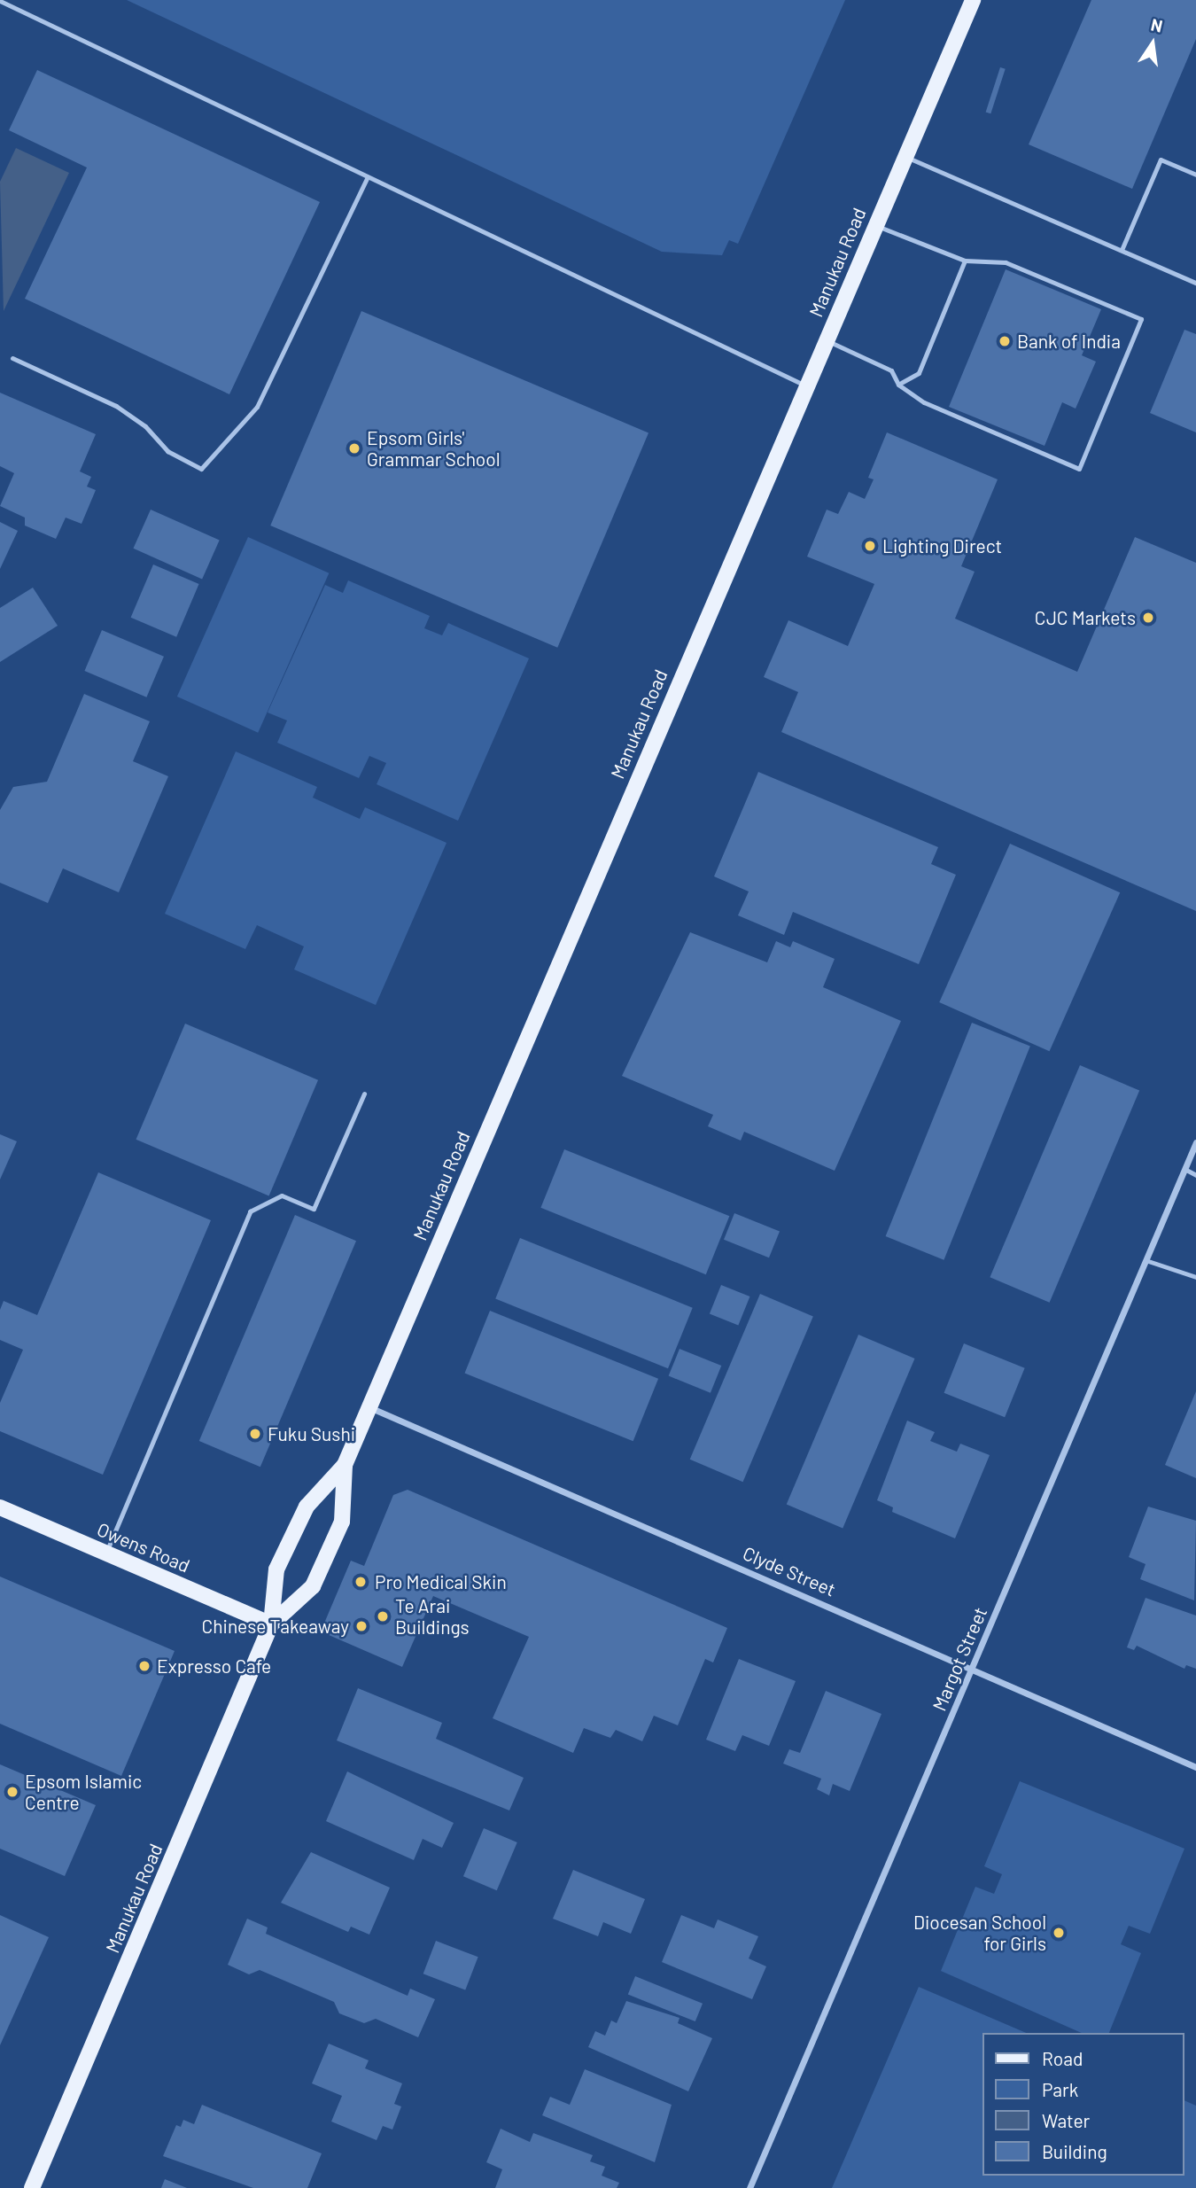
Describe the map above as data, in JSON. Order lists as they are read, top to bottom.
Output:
{
  "streets": {
    "main road": ["Manukau Road", "Owens Road"],
    "street": ["Clyde Street", "Margot Street"]
  },
  "crossings": [
    ["Manukau Road", "Owens Road"],
    ["Manukau Road", "Clyde Street"],
    ["Clyde Street", "Margot Street"]
  ],
  "places": [
    "Bank of India",
    "Epsom Girls' Grammar School",
    "Lighting Direct",
    "CJC Markets",
    "Fuku Sushi",
    "Pro Medical Skin",
    "Te Arai Buildings",
    "Chinese Takeaway",
    "Expresso Cafe",
    "Epsom Islamic Centre",
    "Diocesan School for Girls"
  ],
  "legend": [
    "Road",
    "Park",
    "Water",
    "Building"
  ],
  "north": "top"
}
